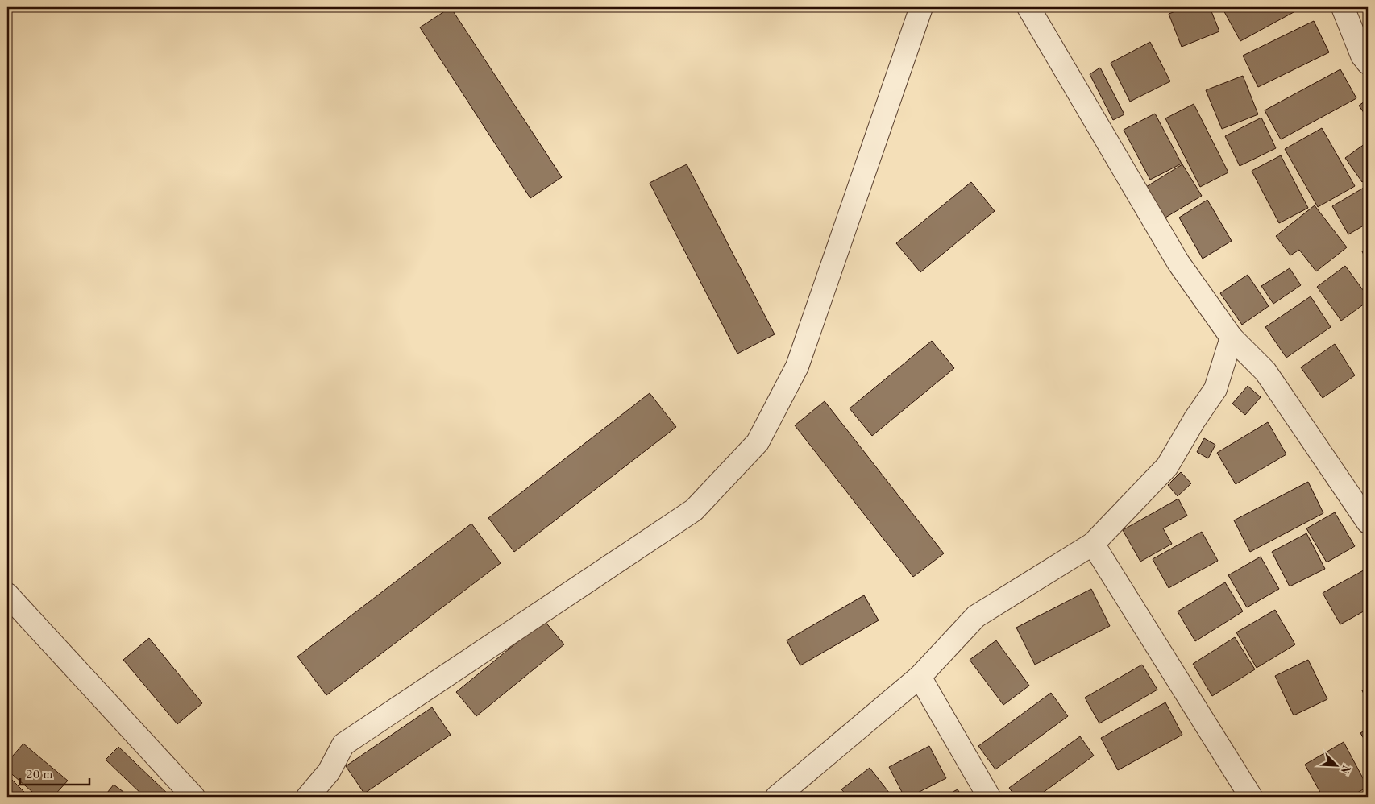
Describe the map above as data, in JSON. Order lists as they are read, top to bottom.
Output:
{
  "scale_bar": "20 m",
  "north": "bottom right"
}
